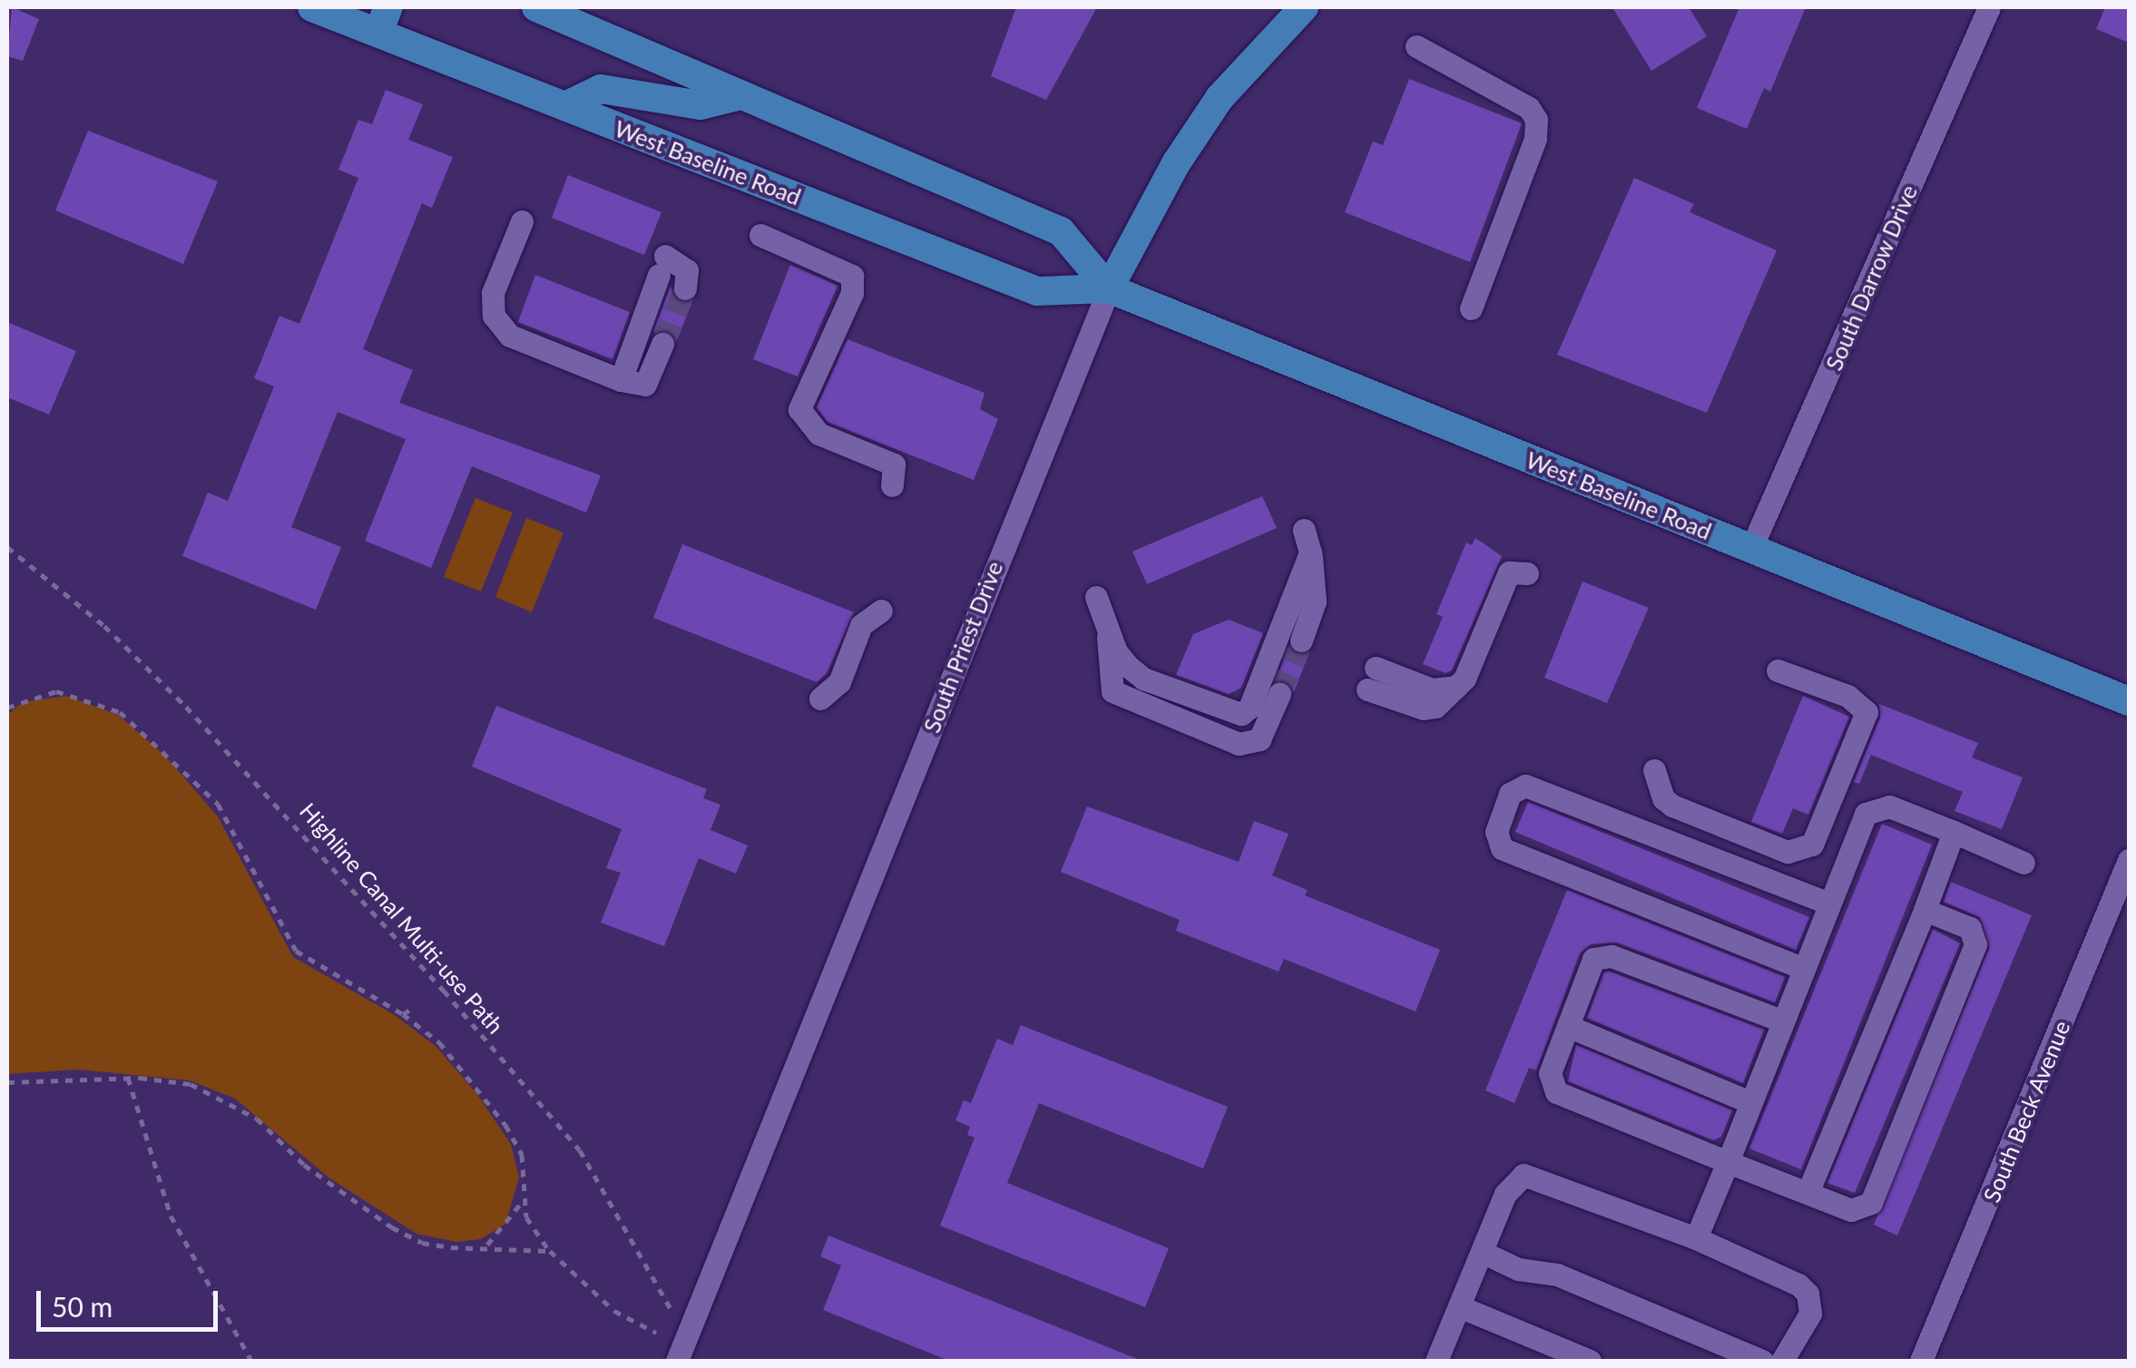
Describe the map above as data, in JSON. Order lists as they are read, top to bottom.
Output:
{
  "streets": {
    "main road": ["West Baseline Road", "South Priest Drive"],
    "street": ["South Darrow Drive", "South Beck Avenue"],
    "path": ["Highline Canal Multi-use Path"]
  },
  "crossings": [
    ["West Baseline Road", "South Darrow Drive"],
    ["West Baseline Road", "South Priest Drive"],
    ["South Priest Drive", "Highline Canal Multi-use Path"]
  ],
  "scale_bar": "50 m"
}
